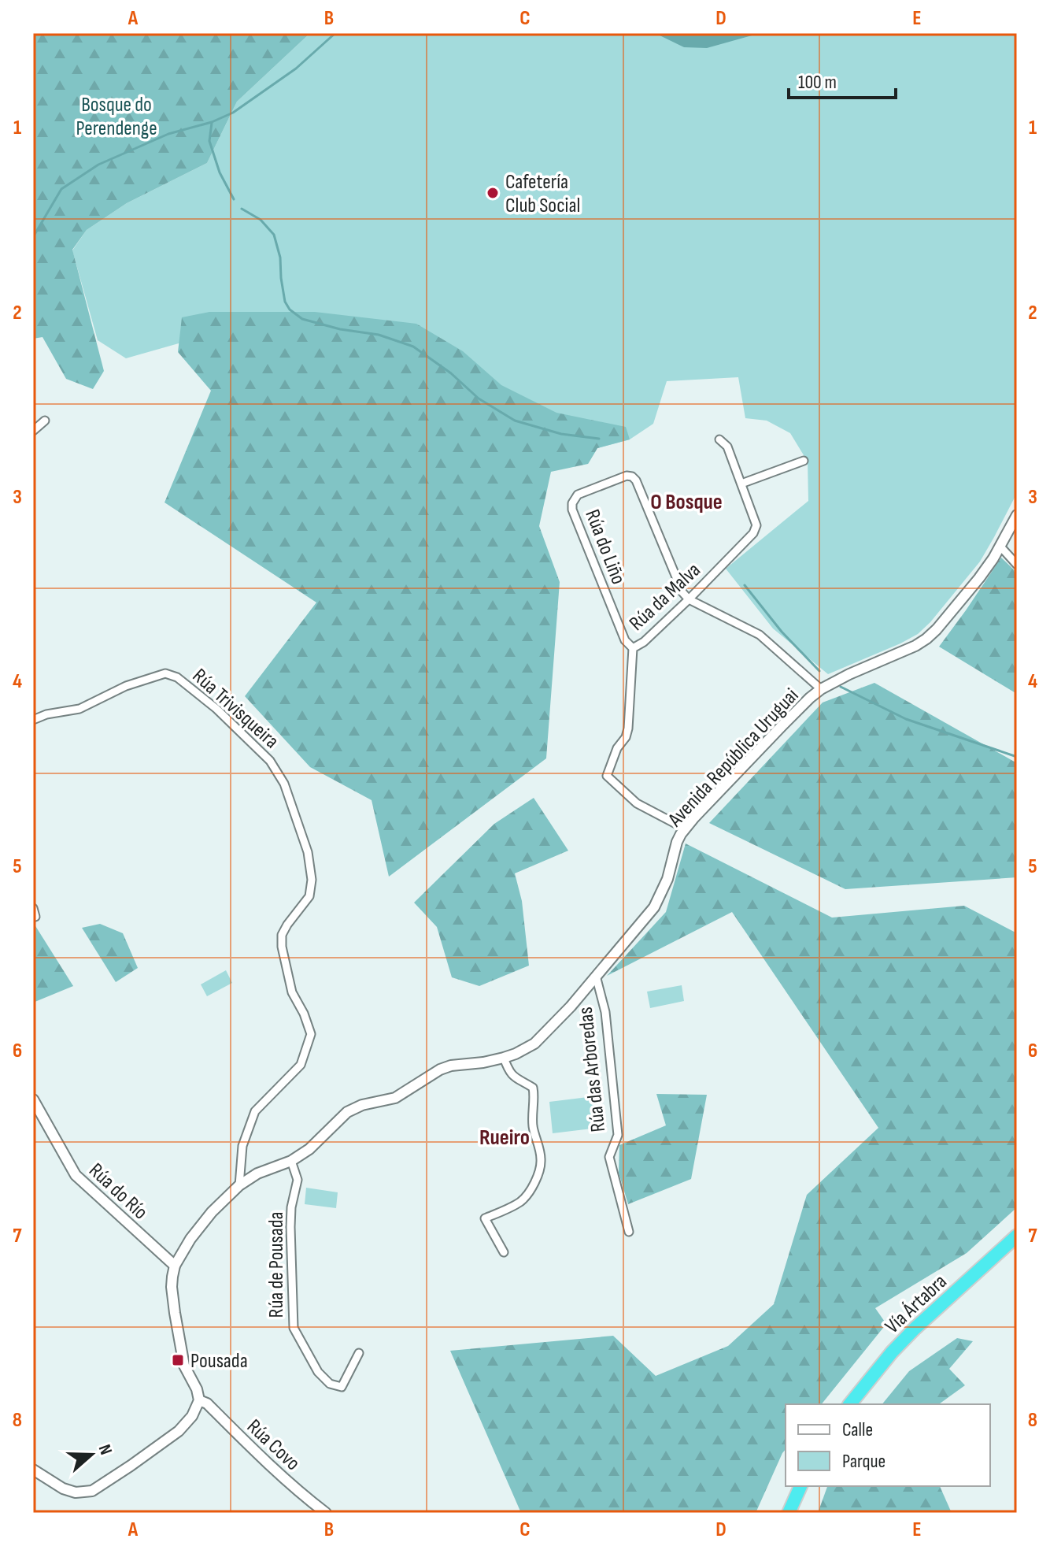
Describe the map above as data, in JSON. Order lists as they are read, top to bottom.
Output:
{
  "streets": {
    "highway": ["Vía Ártabra"],
    "street": [
      "Rúa do Liño",
      "Rúa da Malva",
      "Rúa Trivisqueira",
      "Avenida República Uruguai",
      "Rúa das Arboredas",
      "Rúa do Río",
      "Rúa de Pousada",
      "Rúa Covo"
    ]
  },
  "crossings": [
    ["Rúa do Liño", "Rúa da Malva"],
    ["Rúa da Malva", "Avenida República Uruguai"],
    ["Rúa Trivisqueira", "Avenida República Uruguai"],
    ["Avenida República Uruguai", "Rúa das Arboredas"],
    ["Avenida República Uruguai", "Rúa do Río"],
    ["Avenida República Uruguai", "Rúa de Pousada"],
    ["Avenida República Uruguai", "Rúa Covo"]
  ],
  "districts": ["O Bosque", "Rueiro"],
  "parks": ["Bosque do Perendenge"],
  "places": {
    "other": ["Cafetería Club Social"],
    "transit": ["Pousada"]
  },
  "legend": ["Calle", "Parque"],
  "scale_bar": "100 m",
  "north": "right",
  "grid": {
    "columns": [
      "A",
      "B",
      "C",
      "D",
      "E"
    ],
    "rows": [
      "1",
      "2",
      "3",
      "4",
      "5",
      "6",
      "7",
      "8"
    ]
  }
}
